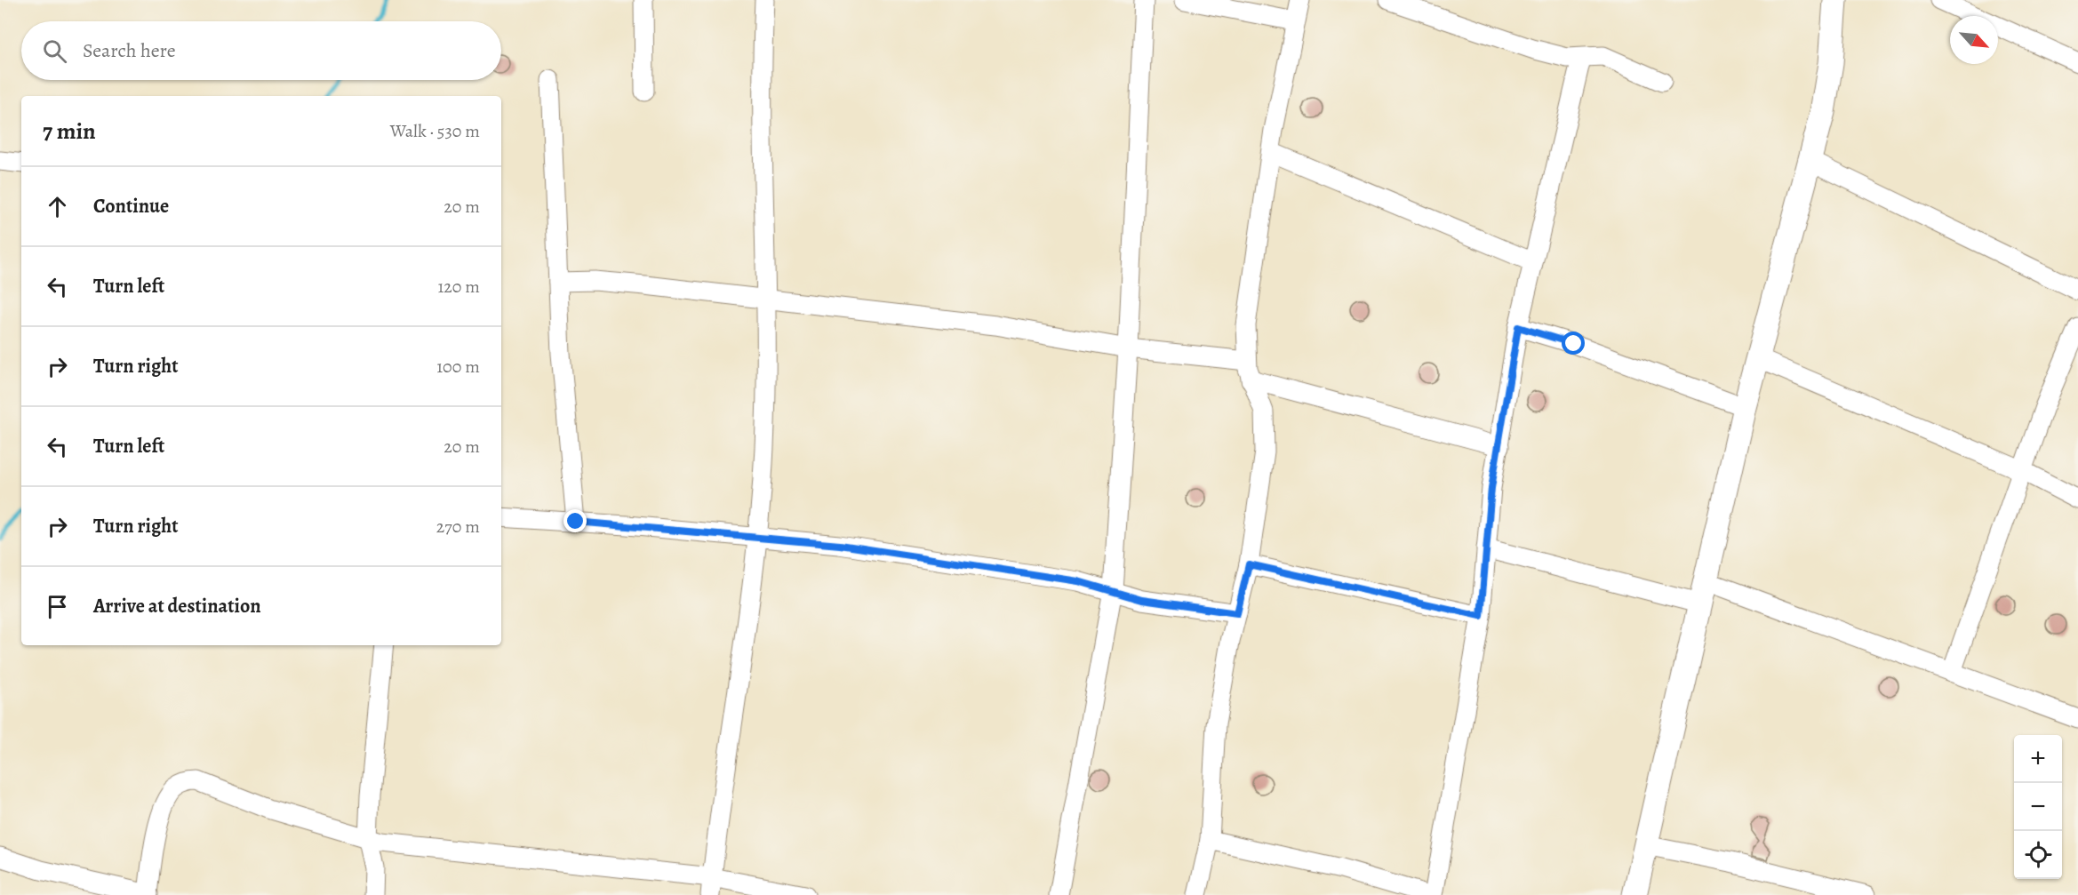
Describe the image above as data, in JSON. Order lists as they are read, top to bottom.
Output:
{
  "north": "bottom right",
  "page": {
    "search": "Search here",
    "heading": ["7 min", "Walk · 530 m"],
    "list": [
      ["Continue", "20 m"],
      ["Turn left", "120 m"],
      ["Turn right", "100 m"],
      ["Turn left", "20 m"],
      ["Turn right", "270 m"],
      "Arrive at destination"
    ],
    "map_buttons": ["+", "−"]
  }
}
